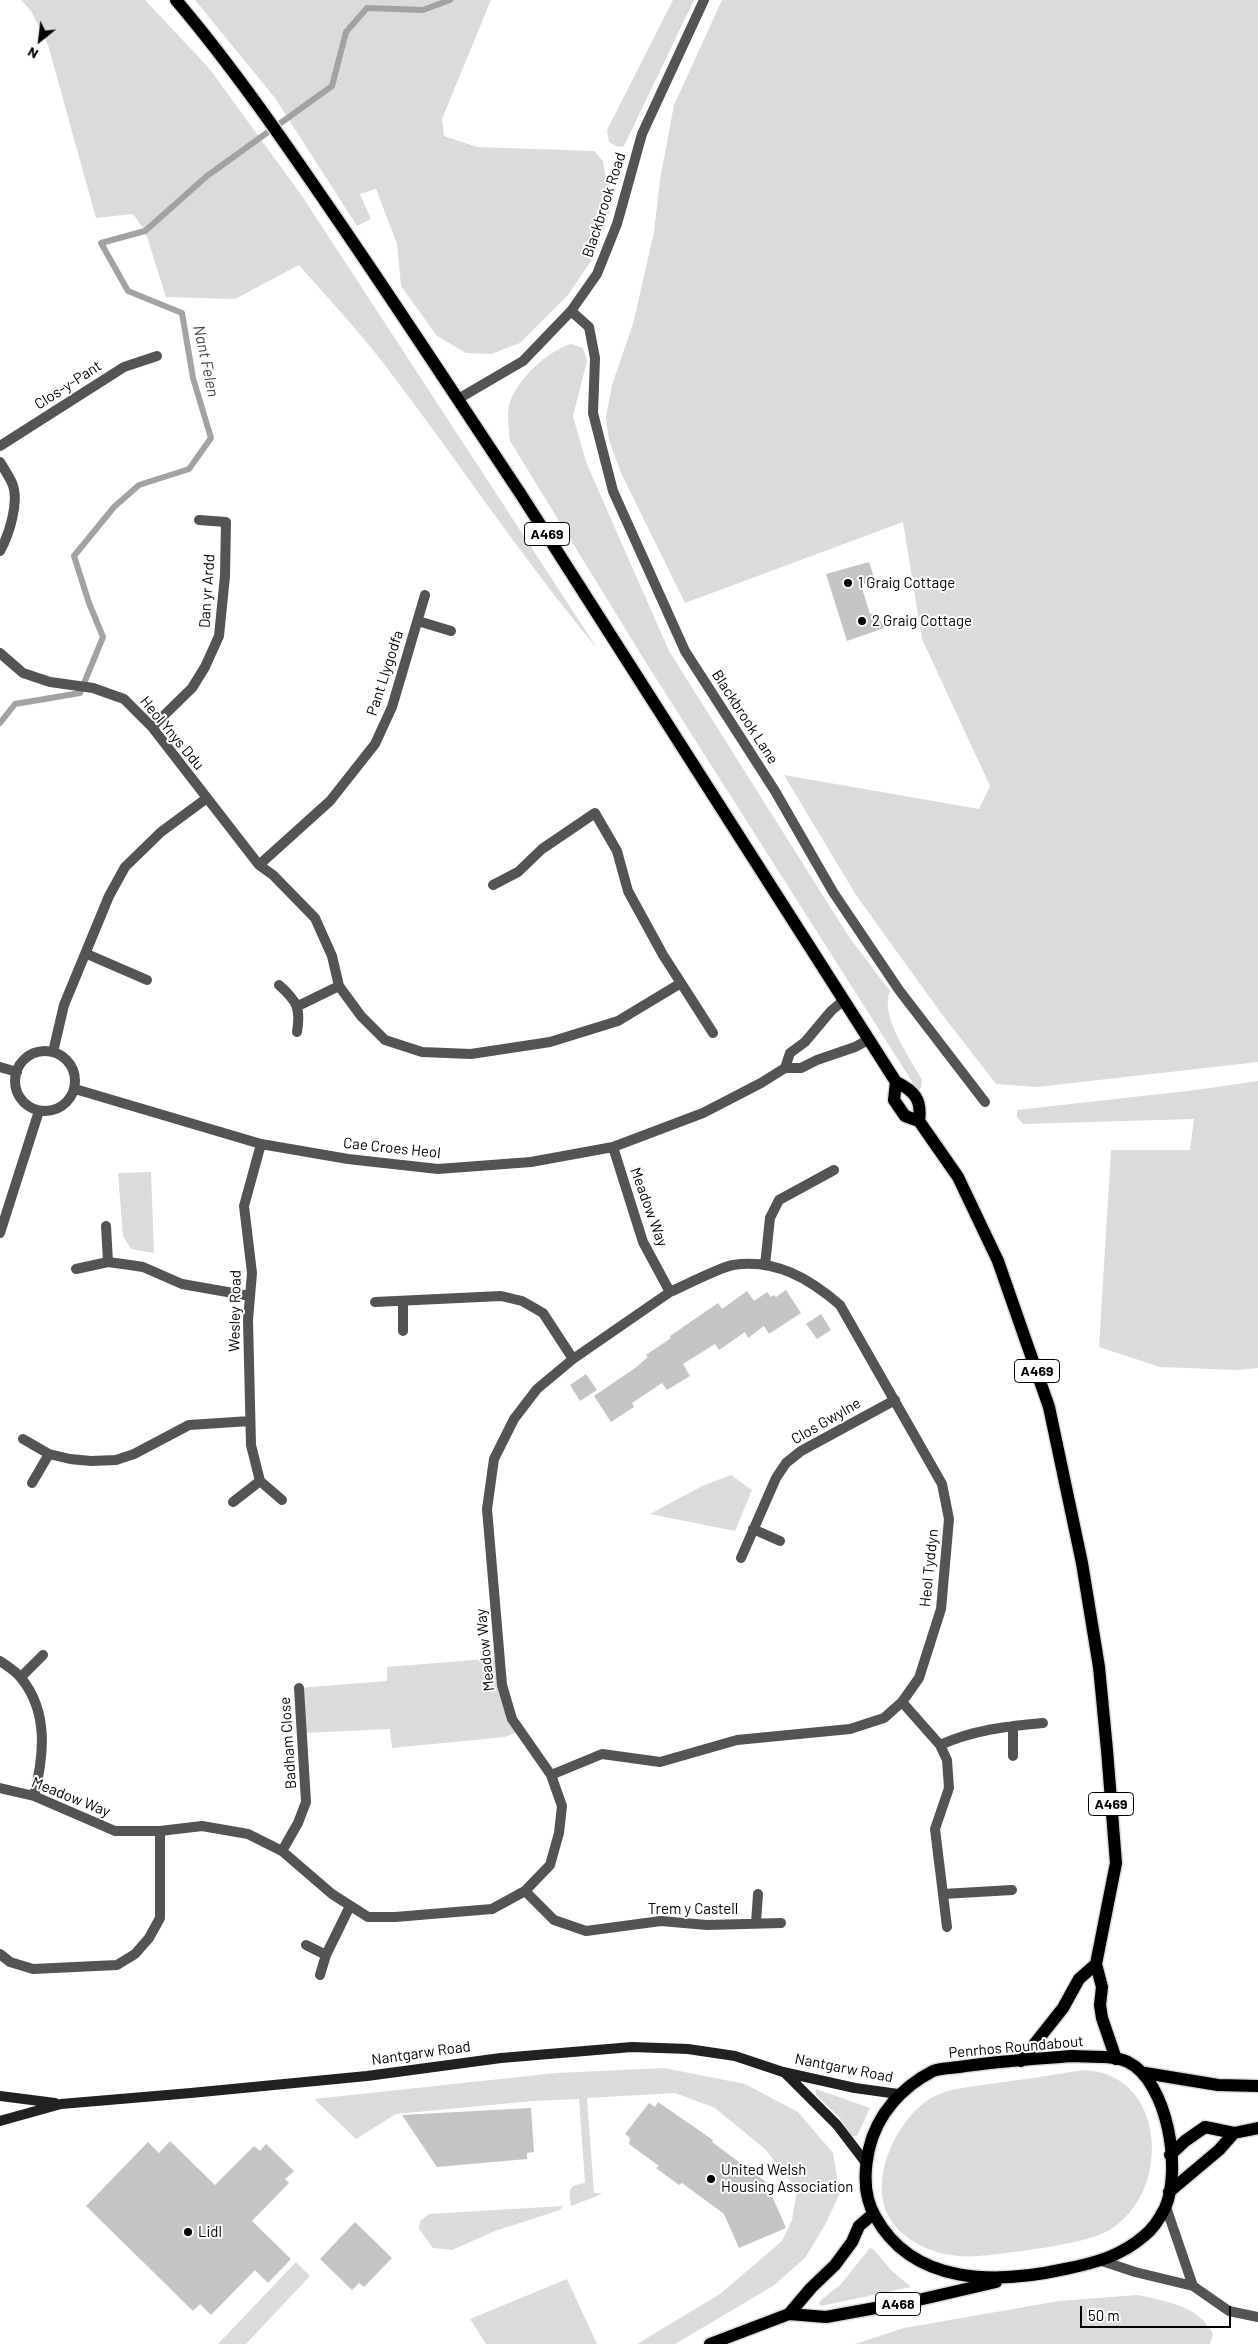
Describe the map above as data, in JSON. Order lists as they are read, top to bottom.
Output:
{
  "streets": {
    "main road": [
      "A469",
      "Penrhos Roundabout",
      "Nantgarw Road",
      "A468"
    ],
    "street": [
      "Blackbrook Road",
      "Clos-y-Pant",
      "Dan yr Ardd",
      "Pant Llygodfa",
      "Blackbrook Lane",
      "Heol Ynys Ddu",
      "Cae Croes Heol",
      "Meadow Way",
      "Wesley Road",
      "Clos Gwylne",
      "Heol Tyddyn",
      "Badham Close",
      "Trem y Castell"
    ]
  },
  "crossings": [
    ["Blackbrook Road", "A469"],
    ["Blackbrook Road", "Blackbrook Lane"],
    ["A469", "Cae Croes Heol"],
    ["A469", "Penrhos Roundabout"],
    ["Dan yr Ardd", "Heol Ynys Ddu"],
    ["Pant Llygodfa", "Heol Ynys Ddu"],
    ["Cae Croes Heol", "Meadow Way"],
    ["Cae Croes Heol", "Wesley Road"],
    ["Meadow Way", "Heol Tyddyn"],
    ["Meadow Way", "Badham Close"],
    ["Meadow Way", "Trem y Castell"],
    ["Clos Gwylne", "Heol Tyddyn"],
    ["Penrhos Roundabout", "Nantgarw Road"],
    ["Penrhos Roundabout", "A468"]
  ],
  "water": ["Nant Felen"],
  "places": [
    "1 Graig Cottage",
    "2 Graig Cottage",
    "United Welsh Housing Association",
    "Lidl"
  ],
  "scale_bar": "50 m",
  "north": "bottom left"
}
